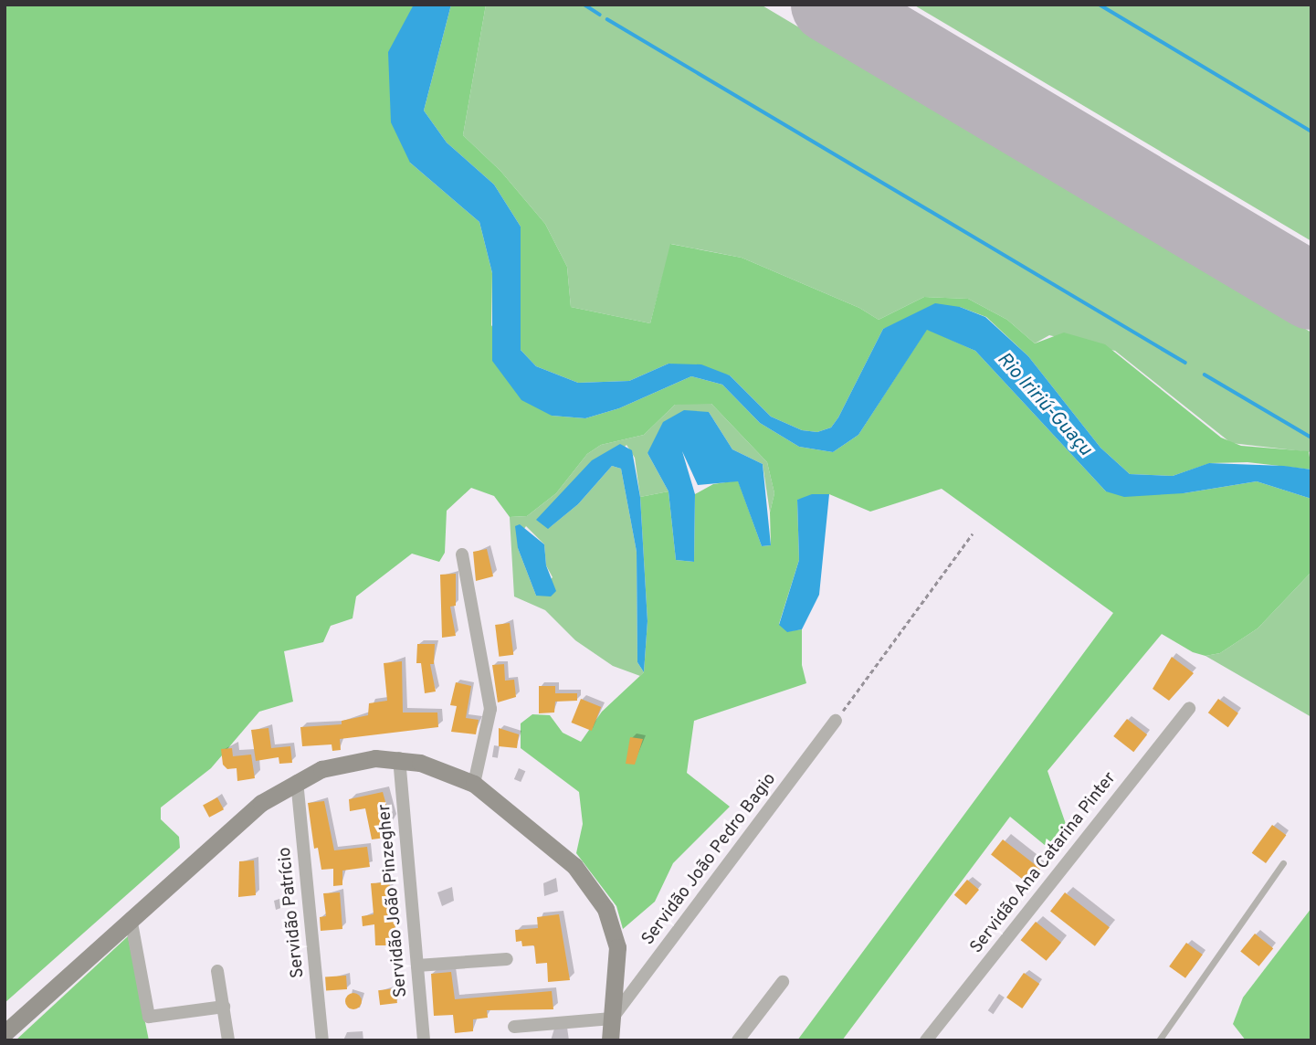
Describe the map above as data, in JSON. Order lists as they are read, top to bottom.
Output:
{
  "streets": {
    "street": [
      "Servidão João Pedro Bagio",
      "Servidão Ana Catarina Pinter",
      "Servidão João Pinzegher",
      "Servidão Patrício"
    ]
  },
  "water": ["Rio Iririú-Guaçu"]
}
